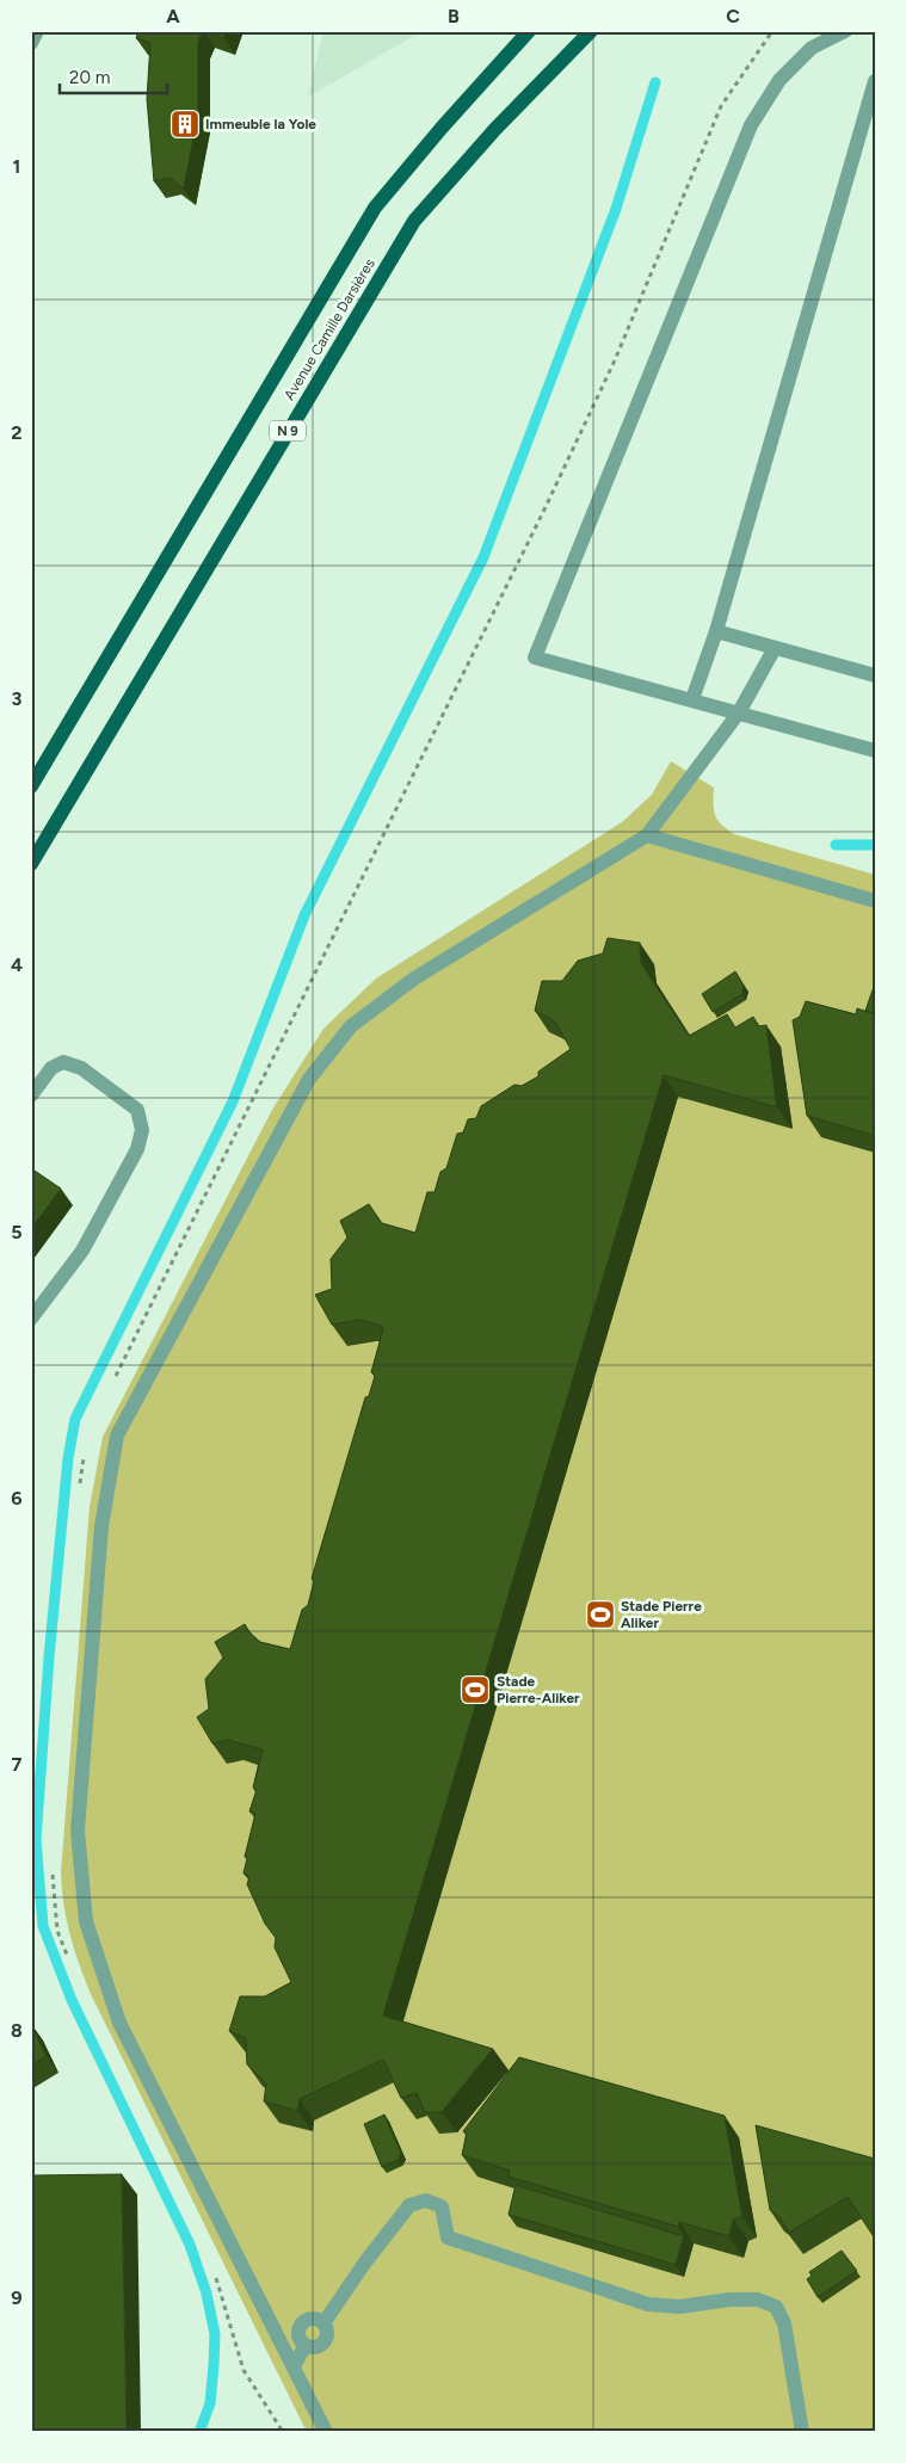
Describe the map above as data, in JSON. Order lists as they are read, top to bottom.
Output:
{
  "streets": {
    "main road": ["Avenue Camille Darsières", "N 9"]
  },
  "places": {
    "building": ["Immeuble la Yole"],
    "sports": ["Stade Pierre Aliker", "Stade Pierre-Aliker"]
  },
  "scale_bar": "20 m",
  "grid": {
    "columns": ["A", "B", "C"],
    "rows": [
      "1",
      "2",
      "3",
      "4",
      "5",
      "6",
      "7",
      "8",
      "9"
    ]
  }
}
